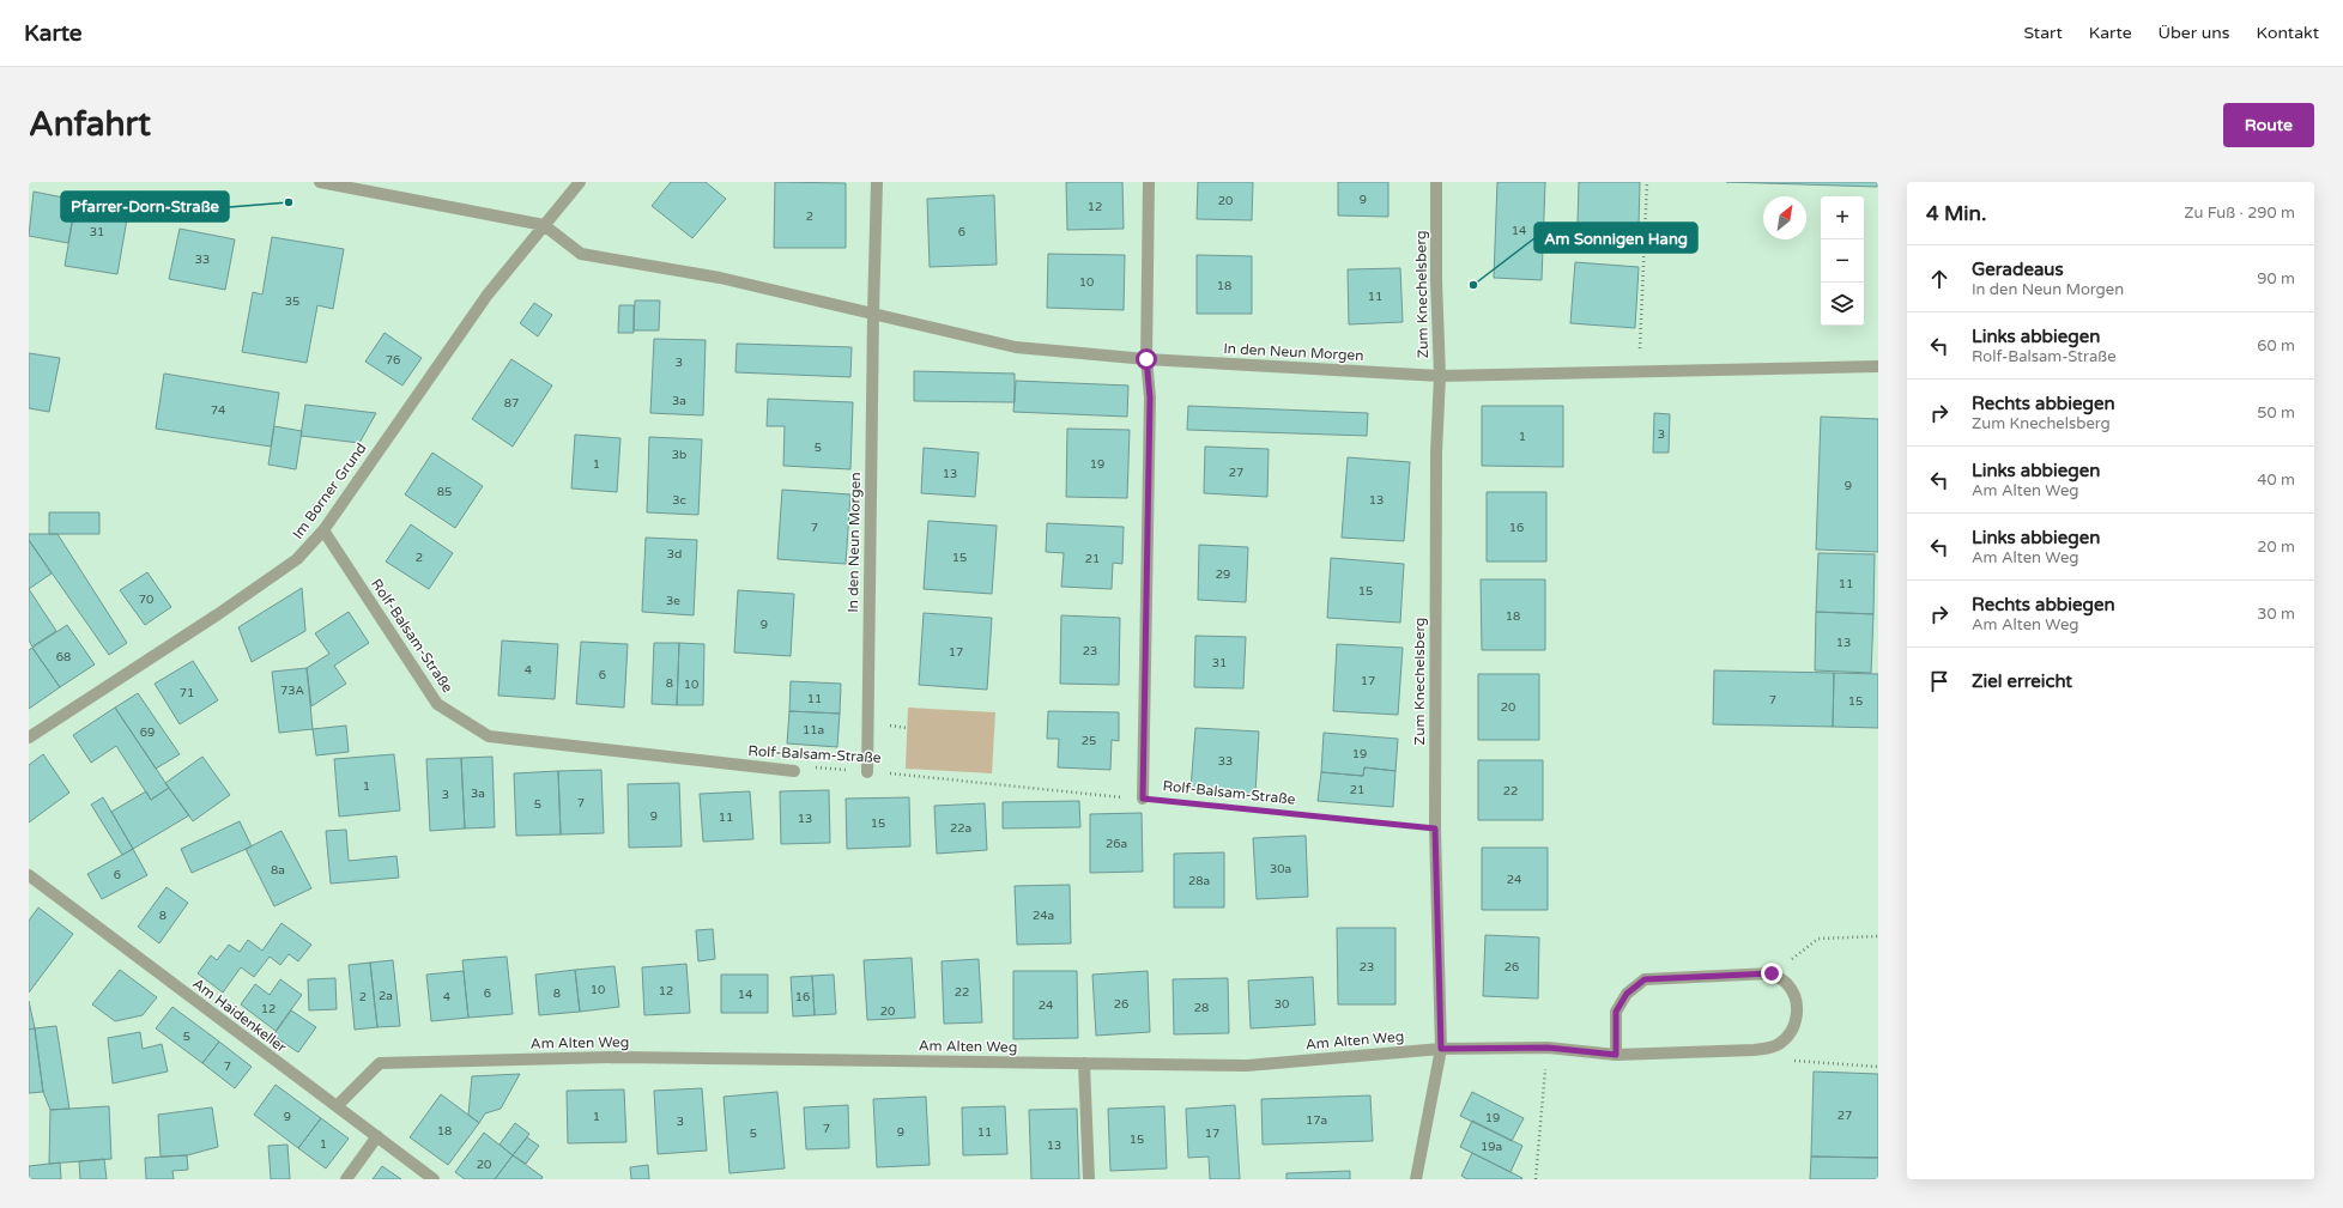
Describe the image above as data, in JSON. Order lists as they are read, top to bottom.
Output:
{
  "streets": {
    "street": [
      "Zum Knechelsberg",
      "In den Neun Morgen",
      "Im Borner Grund",
      "Rolf-Balsam-Straße",
      "Am Haidenkeller",
      "Am Alten Weg"
    ]
  },
  "crossings": [
    ["Zum Knechelsberg", "In den Neun Morgen"],
    ["Zum Knechelsberg", "Rolf-Balsam-Straße"],
    ["Zum Knechelsberg", "Am Alten Weg"],
    ["In den Neun Morgen", "Im Borner Grund"],
    ["In den Neun Morgen", "Rolf-Balsam-Straße"],
    ["Im Borner Grund", "Rolf-Balsam-Straße"],
    ["Am Haidenkeller", "Am Alten Weg"]
  ],
  "places": ["Pfarrer-Dorn-Straße", "Am Sonnigen Hang"],
  "house_numbers": [
    "9",
    "20",
    "12",
    "2",
    "14",
    "31",
    "6",
    "33",
    "10",
    "18",
    "11",
    "35",
    "76",
    "3",
    "3a",
    "87",
    "74",
    "3",
    "1",
    "5",
    "3b",
    "1",
    "19",
    "27",
    "13",
    "9",
    "85",
    "3c",
    "13",
    "7",
    "16",
    "3d",
    "2",
    "15",
    "21",
    "29",
    "11",
    "15",
    "70",
    "3e",
    "18",
    "9",
    "13",
    "23",
    "17",
    "68",
    "31",
    "4",
    "6",
    "17",
    "8",
    "10",
    "73A",
    "71",
    "11",
    "7",
    "15",
    "20",
    "11a",
    "69",
    "25",
    "19",
    "33",
    "1",
    "21",
    "22",
    "3a",
    "3",
    "7",
    "5",
    "9",
    "11",
    "13",
    "15",
    "22a",
    "26a",
    "30a",
    "8a",
    "6",
    "24",
    "28a",
    "8",
    "24a",
    "23",
    "26",
    "10",
    "12",
    "22",
    "6",
    "8",
    "14",
    "2a",
    "2",
    "4",
    "16",
    "26",
    "30",
    "24",
    "28",
    "12",
    "20",
    "5",
    "7",
    "27",
    "9",
    "1",
    "19",
    "17a",
    "3",
    "7",
    "18",
    "9",
    "11",
    "5",
    "17",
    "15",
    "1",
    "13",
    "19a",
    "20"
  ],
  "north": "top right",
  "page": {
    "header": "Karte",
    "nav": [
      "Start",
      "Karte",
      "Über uns",
      "Kontakt"
    ],
    "buttons": "Route",
    "title": "Anfahrt",
    "heading": ["4 Min.", "Zu Fuß · 290 m"],
    "map_buttons": ["+", "−"],
    "list": [
      ["Geradeaus", "In den Neun Morgen", "90 m"],
      ["Links abbiegen", "Rolf-Balsam-Straße", "60 m"],
      ["Rechts abbiegen", "Zum Knechelsberg", "50 m"],
      ["Links abbiegen", "Am Alten Weg", "40 m"],
      ["Links abbiegen", "Am Alten Weg", "20 m"],
      ["Rechts abbiegen", "Am Alten Weg", "30 m"],
      "Ziel erreicht"
    ]
  }
}
